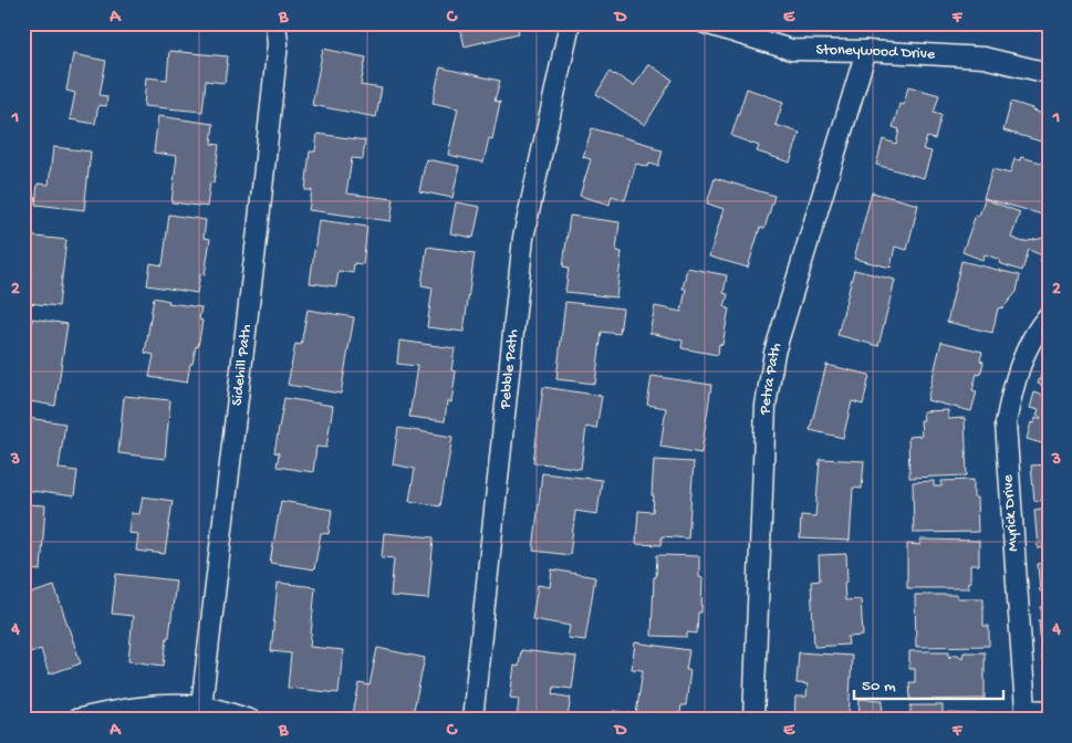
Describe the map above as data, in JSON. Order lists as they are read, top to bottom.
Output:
{
  "streets": {
    "street": [
      "Stoneywood Drive",
      "Sidehill Path",
      "Pebble Path",
      "Petra Path",
      "Myrick Drive"
    ]
  },
  "crossings": [
    ["Stoneywood Drive", "Petra Path"]
  ],
  "scale_bar": "50 m",
  "grid": {
    "columns": [
      "A",
      "B",
      "C",
      "D",
      "E",
      "F"
    ],
    "rows": [
      "1",
      "2",
      "3",
      "4"
    ]
  }
}
